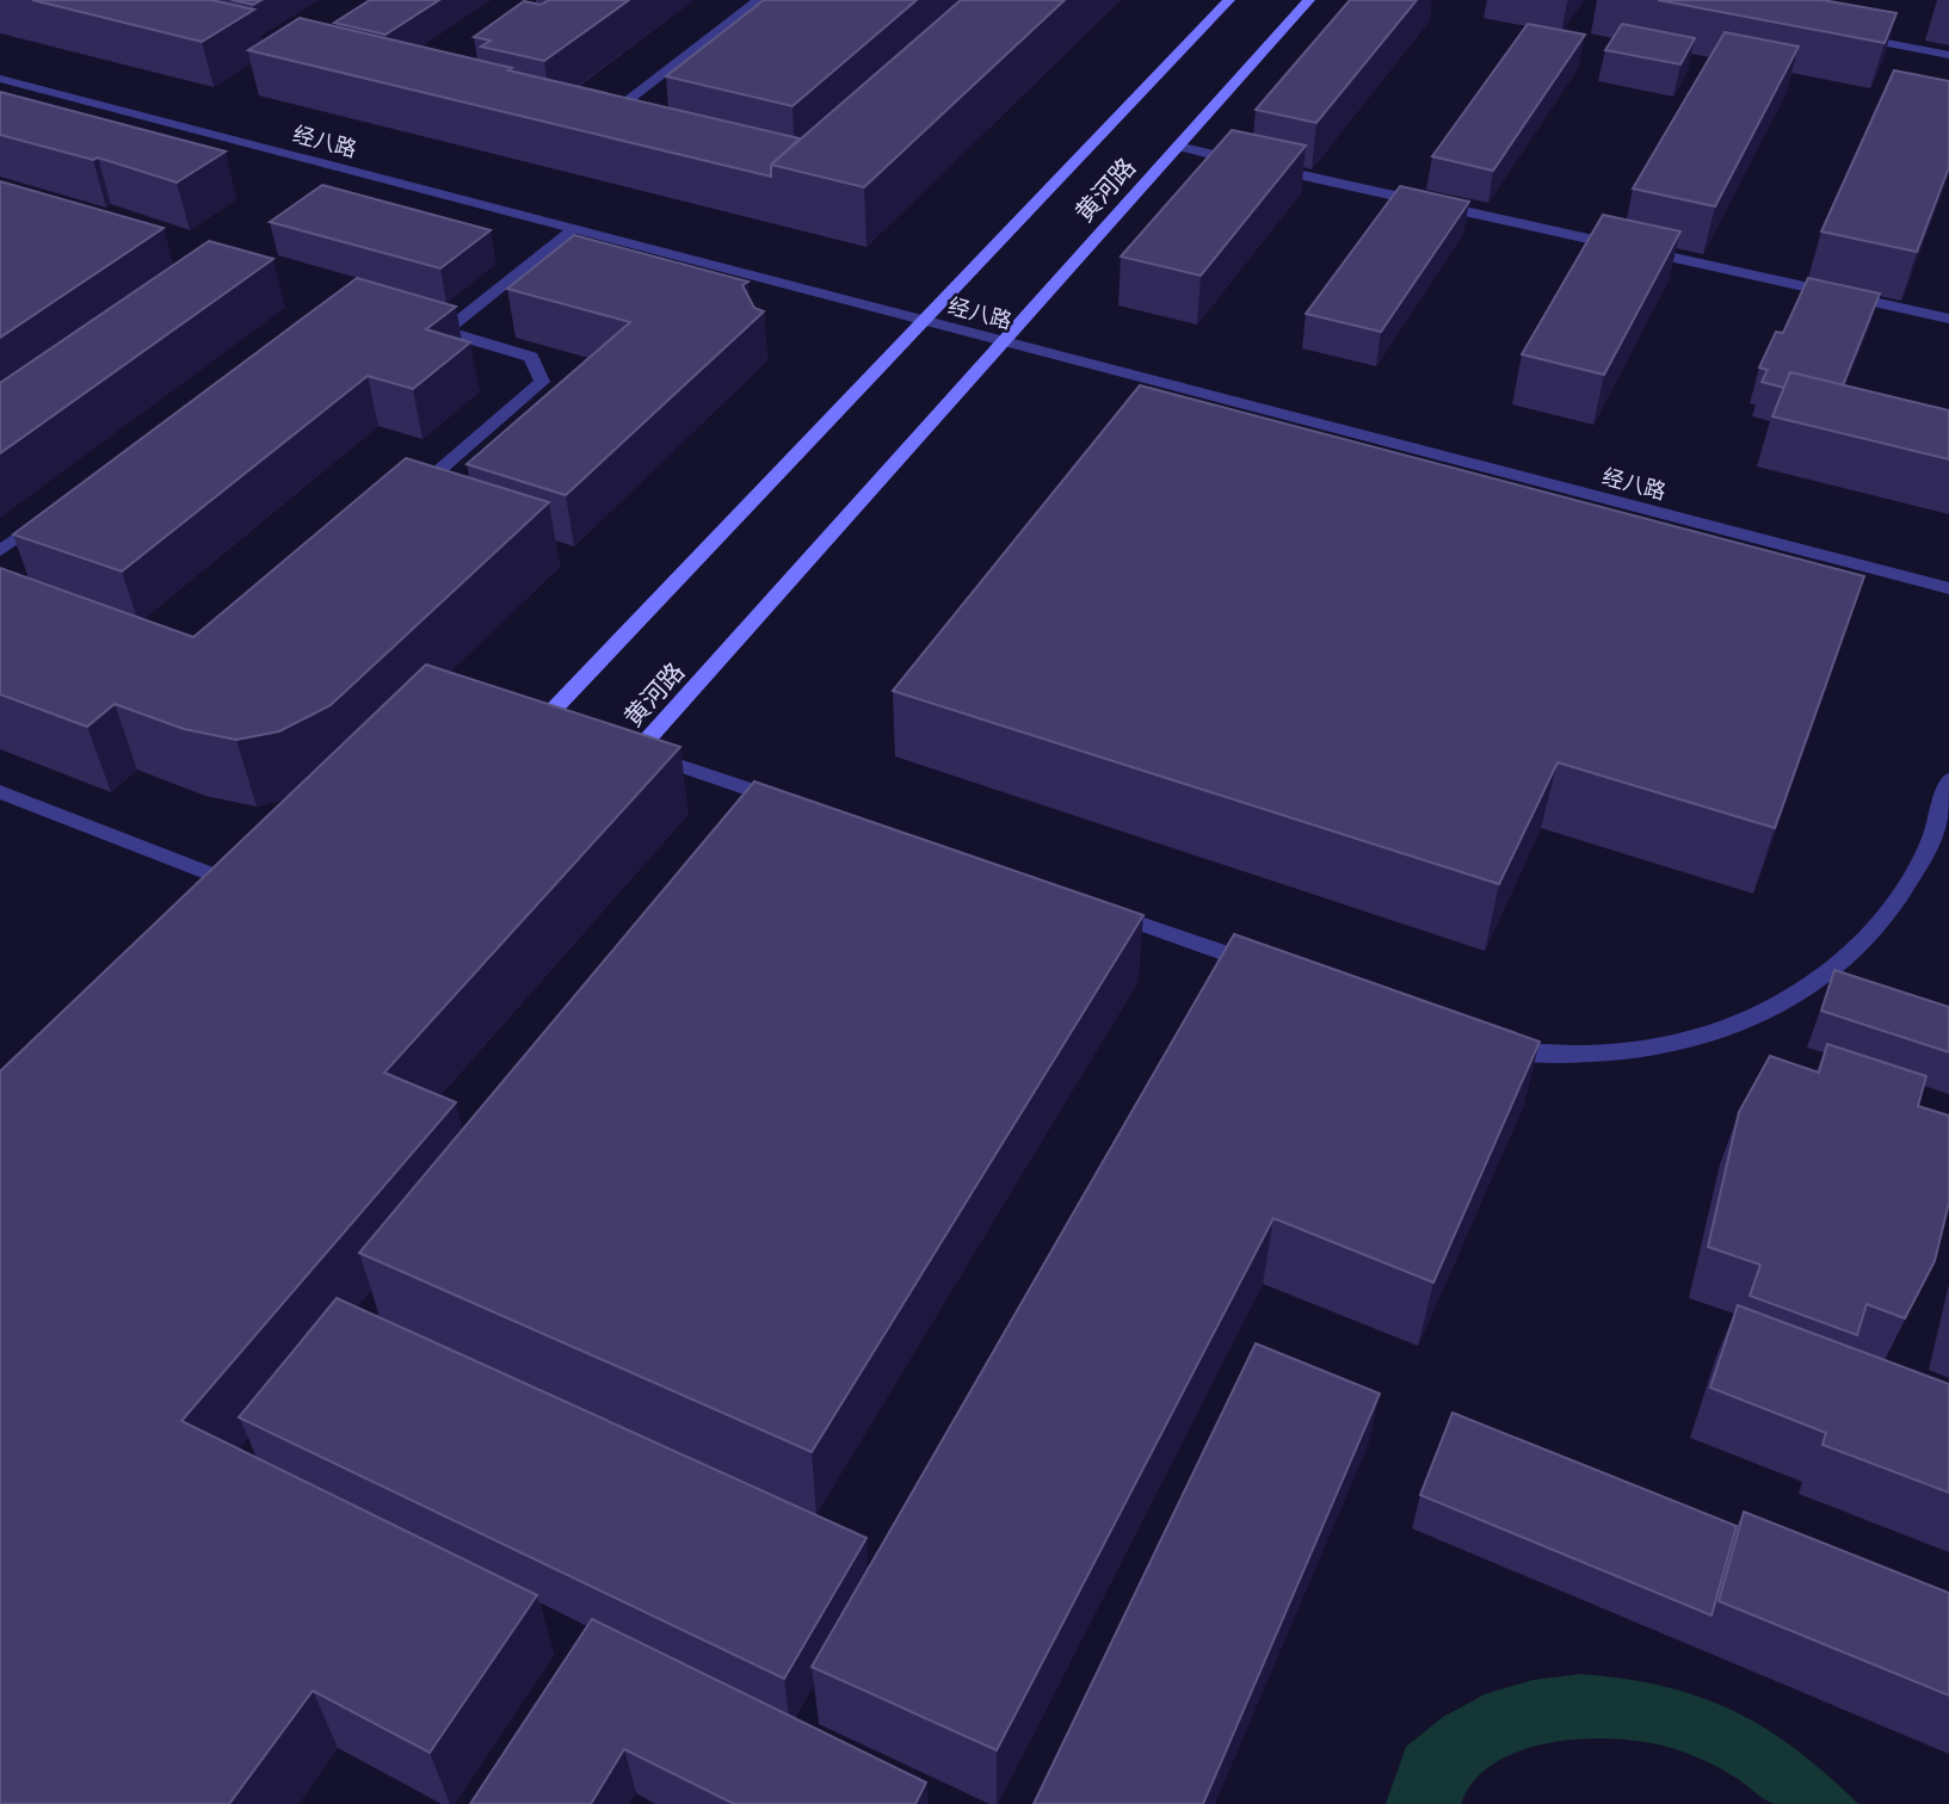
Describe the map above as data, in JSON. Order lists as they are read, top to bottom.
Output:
{
  "streets": {
    "main road": ["黄河路"],
    "street": ["经八路"]
  },
  "crossings": [
    ["经八路", "黄河路"]
  ]
}
